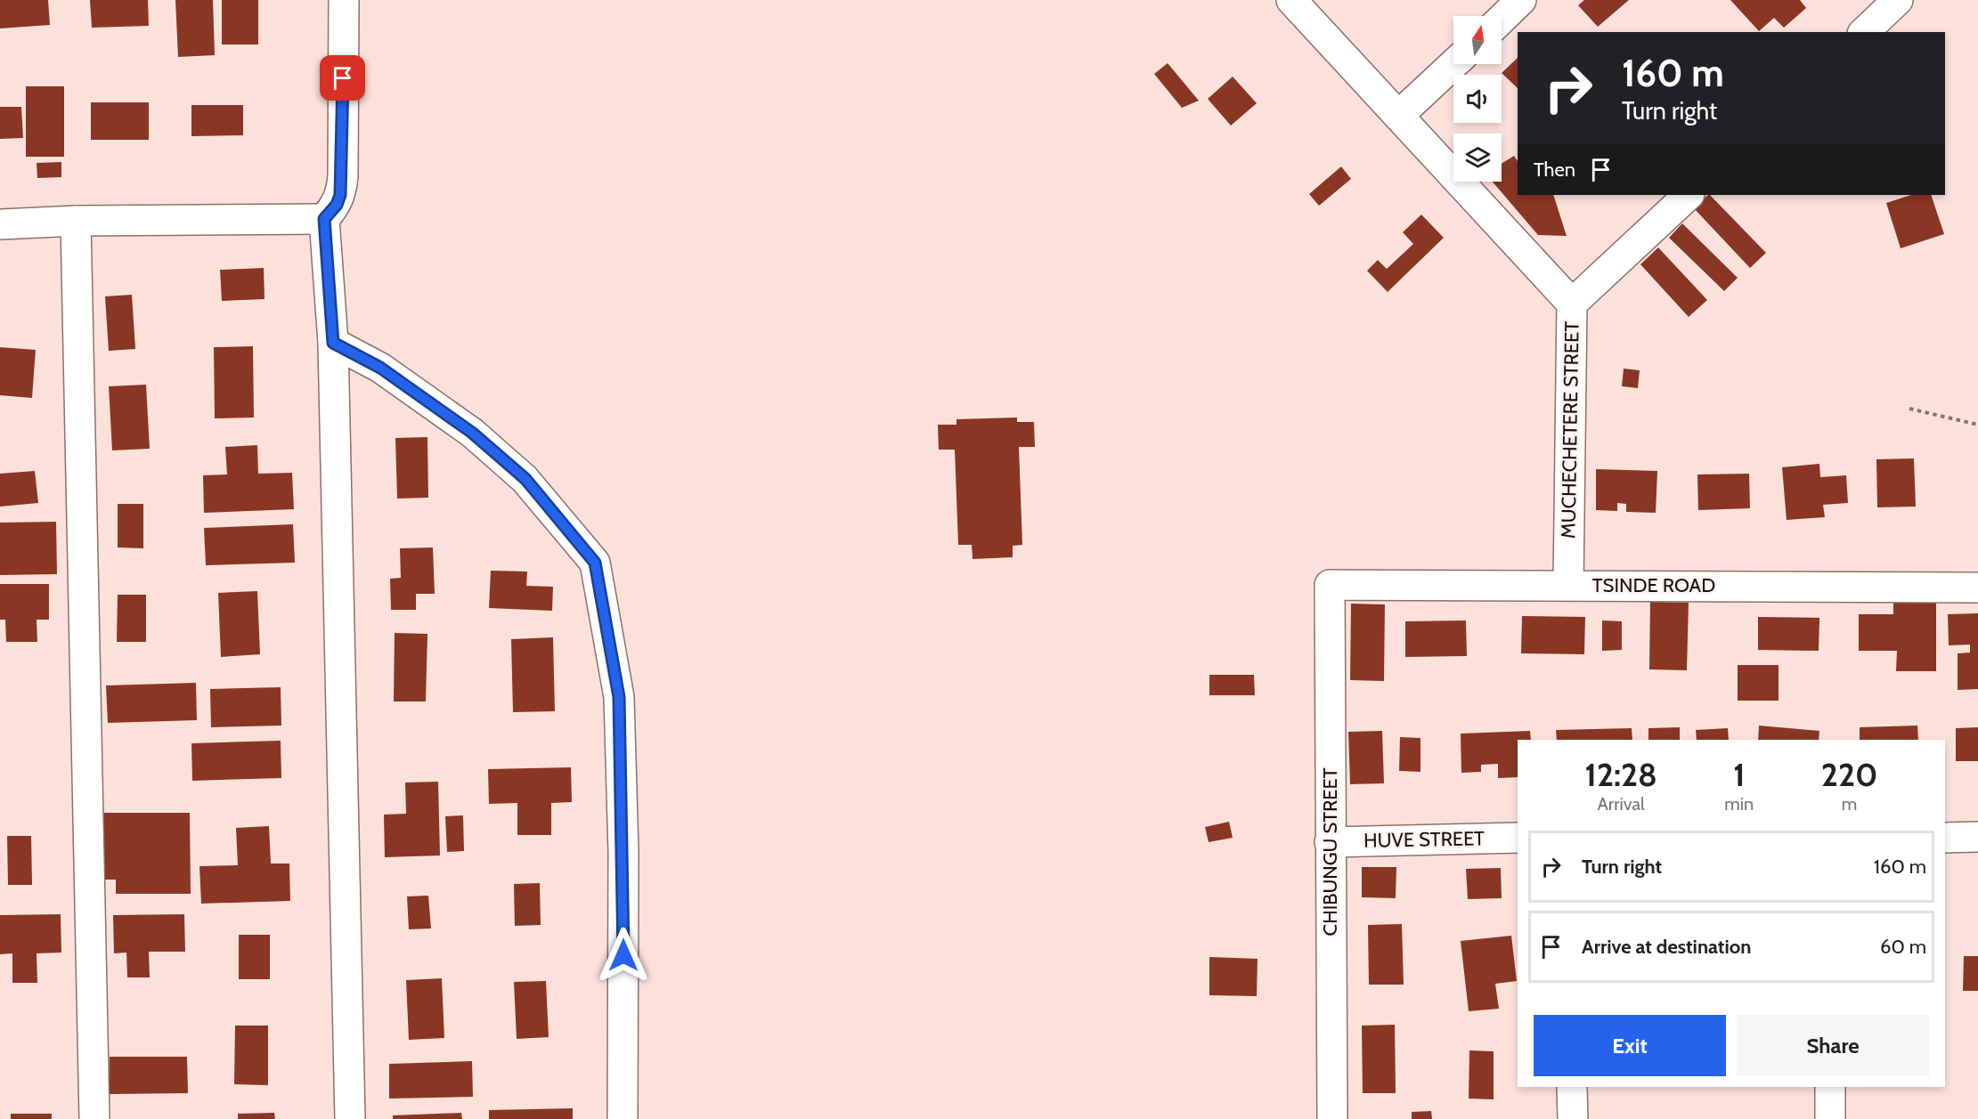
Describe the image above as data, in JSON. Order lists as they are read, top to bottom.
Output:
{
  "streets": {
    "street": [
      "MUCHECHETERE STREET",
      "TSINDE ROAD",
      "HUVE STREET",
      "CHIBUNGU STREET"
    ]
  },
  "crossings": [
    ["MUCHECHETERE STREET", "TSINDE ROAD"],
    ["TSINDE ROAD", "CHIBUNGU STREET"],
    ["HUVE STREET", "CHIBUNGU STREET"]
  ],
  "north": "top",
  "page": {
    "turn": ["160 m", "Turn right"],
    "then": "Then",
    "eta": [
      "12:28",
      "Arrival",
      "1",
      "min",
      "220",
      "m"
    ],
    "list": [
      {
        "name": "Turn right",
        "value": "160 m"
      },
      {
        "name": "Arrive at destination",
        "value": "60 m"
      }
    ],
    "buttons": ["Exit", "Share"]
  }
}
